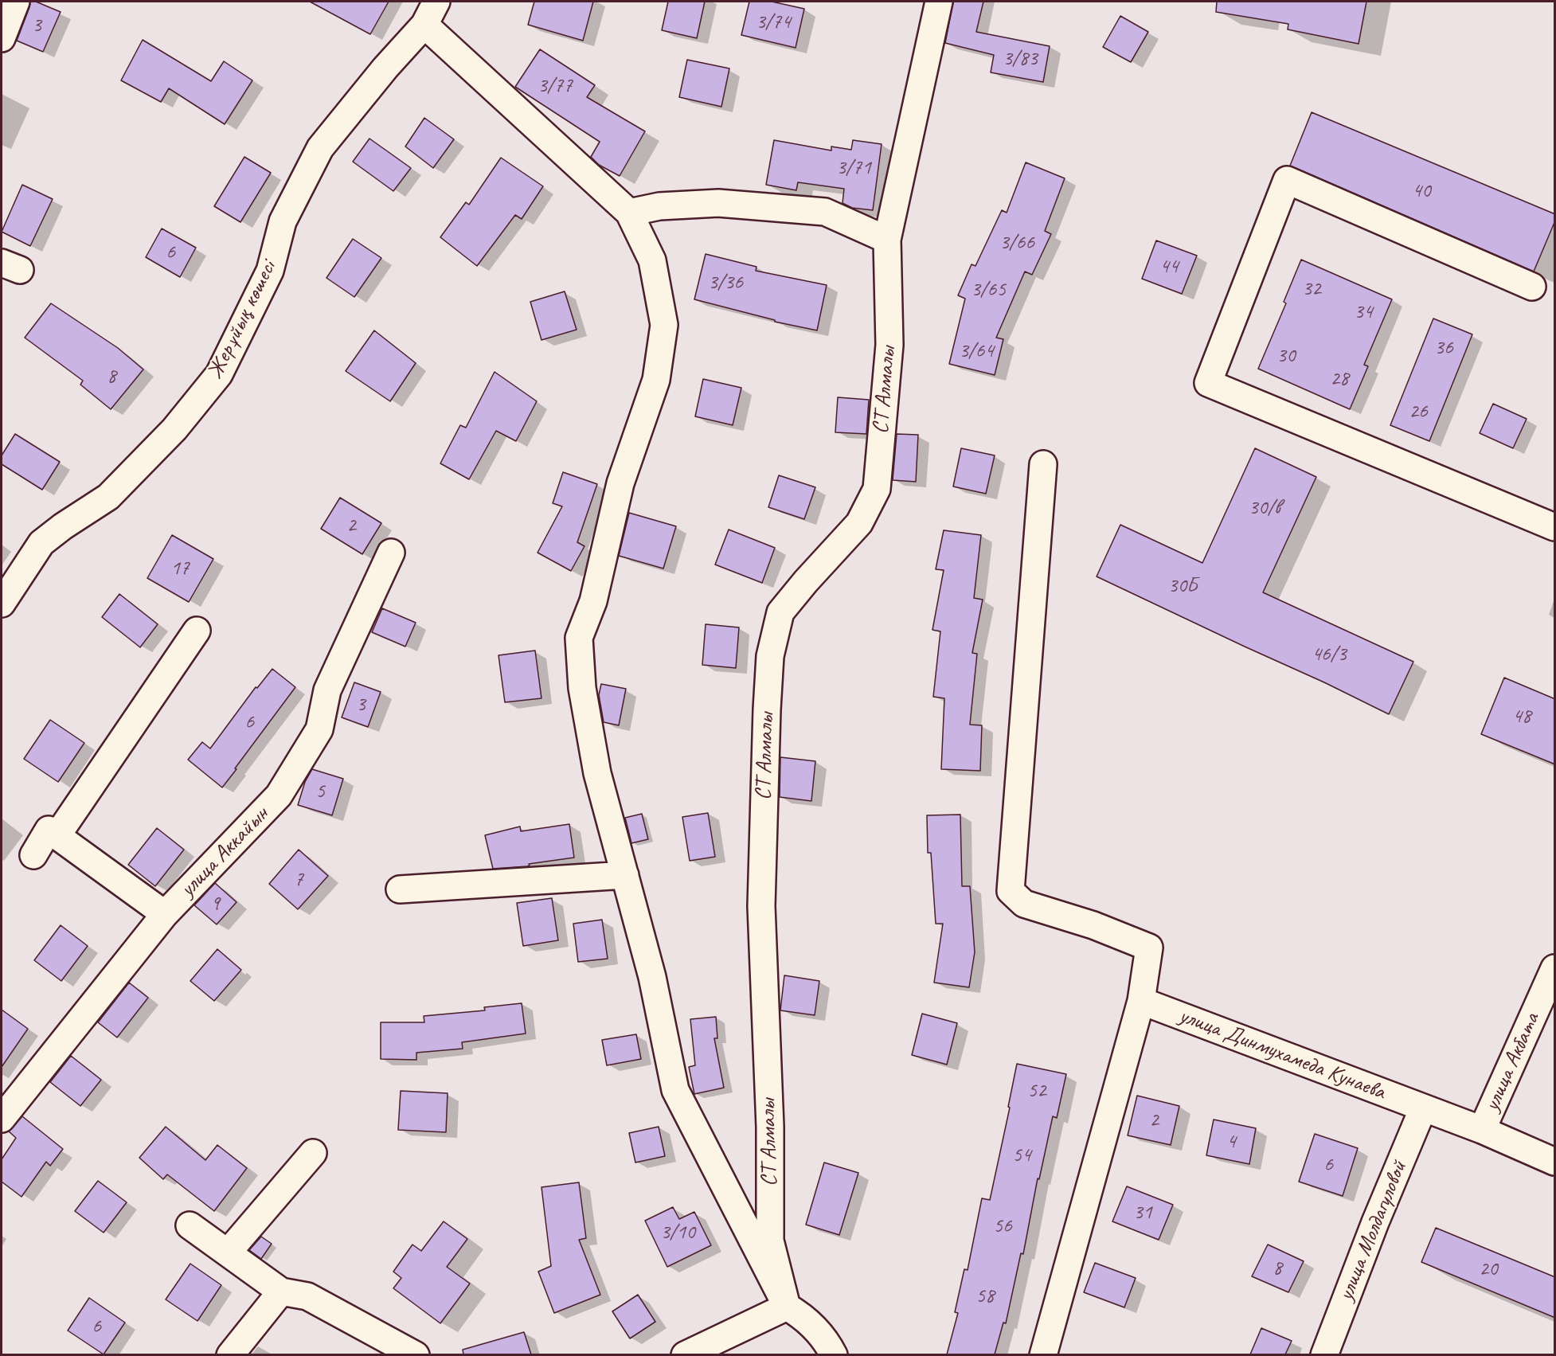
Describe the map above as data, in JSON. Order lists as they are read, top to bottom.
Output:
{
  "streets": {
    "street": [
      "Жерұйық көшесі",
      "СТ Алмалы",
      "улица Аккайын",
      "улица Динмухамеда Кунаева",
      "улица Акбата",
      "улица Молдагуловой"
    ]
  },
  "crossings": [
    ["улица Динмухамеда Кунаева", "улица Акбата"],
    ["улица Динмухамеда Кунаева", "улица Молдагуловой"]
  ],
  "house_numbers": [
    "3/74",
    "3",
    "3/83",
    "3/77",
    "3/71",
    "40",
    "3/66",
    "6",
    "44",
    "3/36",
    "32",
    "3/65",
    "34",
    "36",
    "3/64",
    "30",
    "8",
    "28",
    "26",
    "30/в",
    "2",
    "17",
    "30Б",
    "46/3",
    "3",
    "48",
    "6",
    "5",
    "7",
    "9",
    "52",
    "2",
    "4",
    "54",
    "6",
    "31",
    "56",
    "3/10",
    "8",
    "20",
    "58",
    "6"
  ]
}
